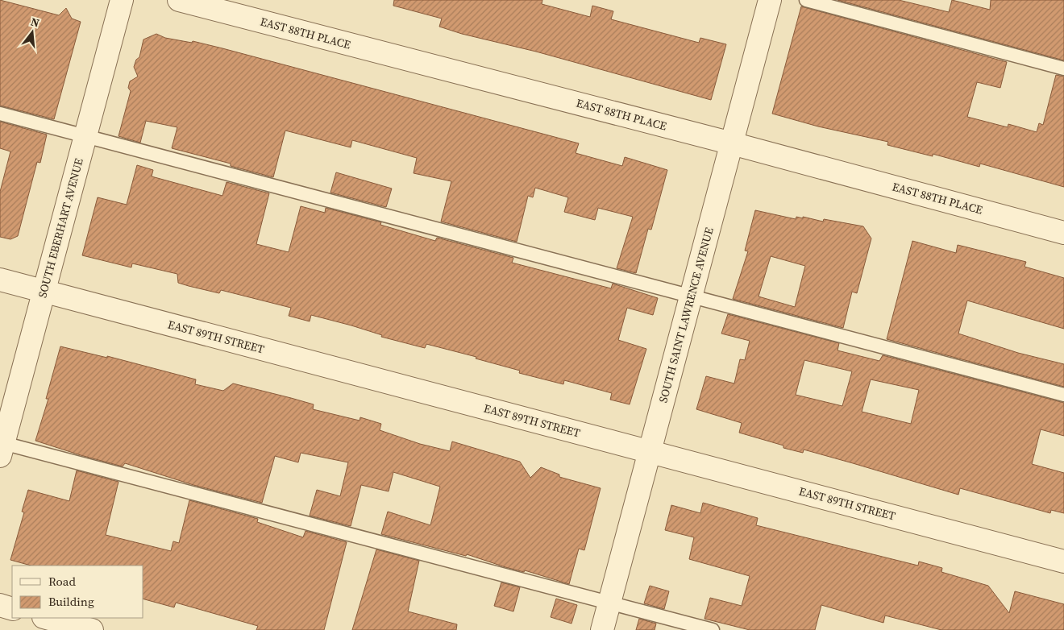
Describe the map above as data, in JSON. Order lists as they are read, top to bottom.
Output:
{
  "streets": {
    "street": [
      "EAST 88TH PLACE",
      "SOUTH EBERHART AVENUE",
      "SOUTH SAINT LAWRENCE AVENUE",
      "EAST 89TH STREET"
    ]
  },
  "crossings": [
    ["EAST 88TH PLACE", "SOUTH SAINT LAWRENCE AVENUE"],
    ["SOUTH EBERHART AVENUE", "EAST 89TH STREET"],
    ["SOUTH SAINT LAWRENCE AVENUE", "EAST 89TH STREET"]
  ],
  "legend": ["Road", "Building"],
  "north": "top"
}
